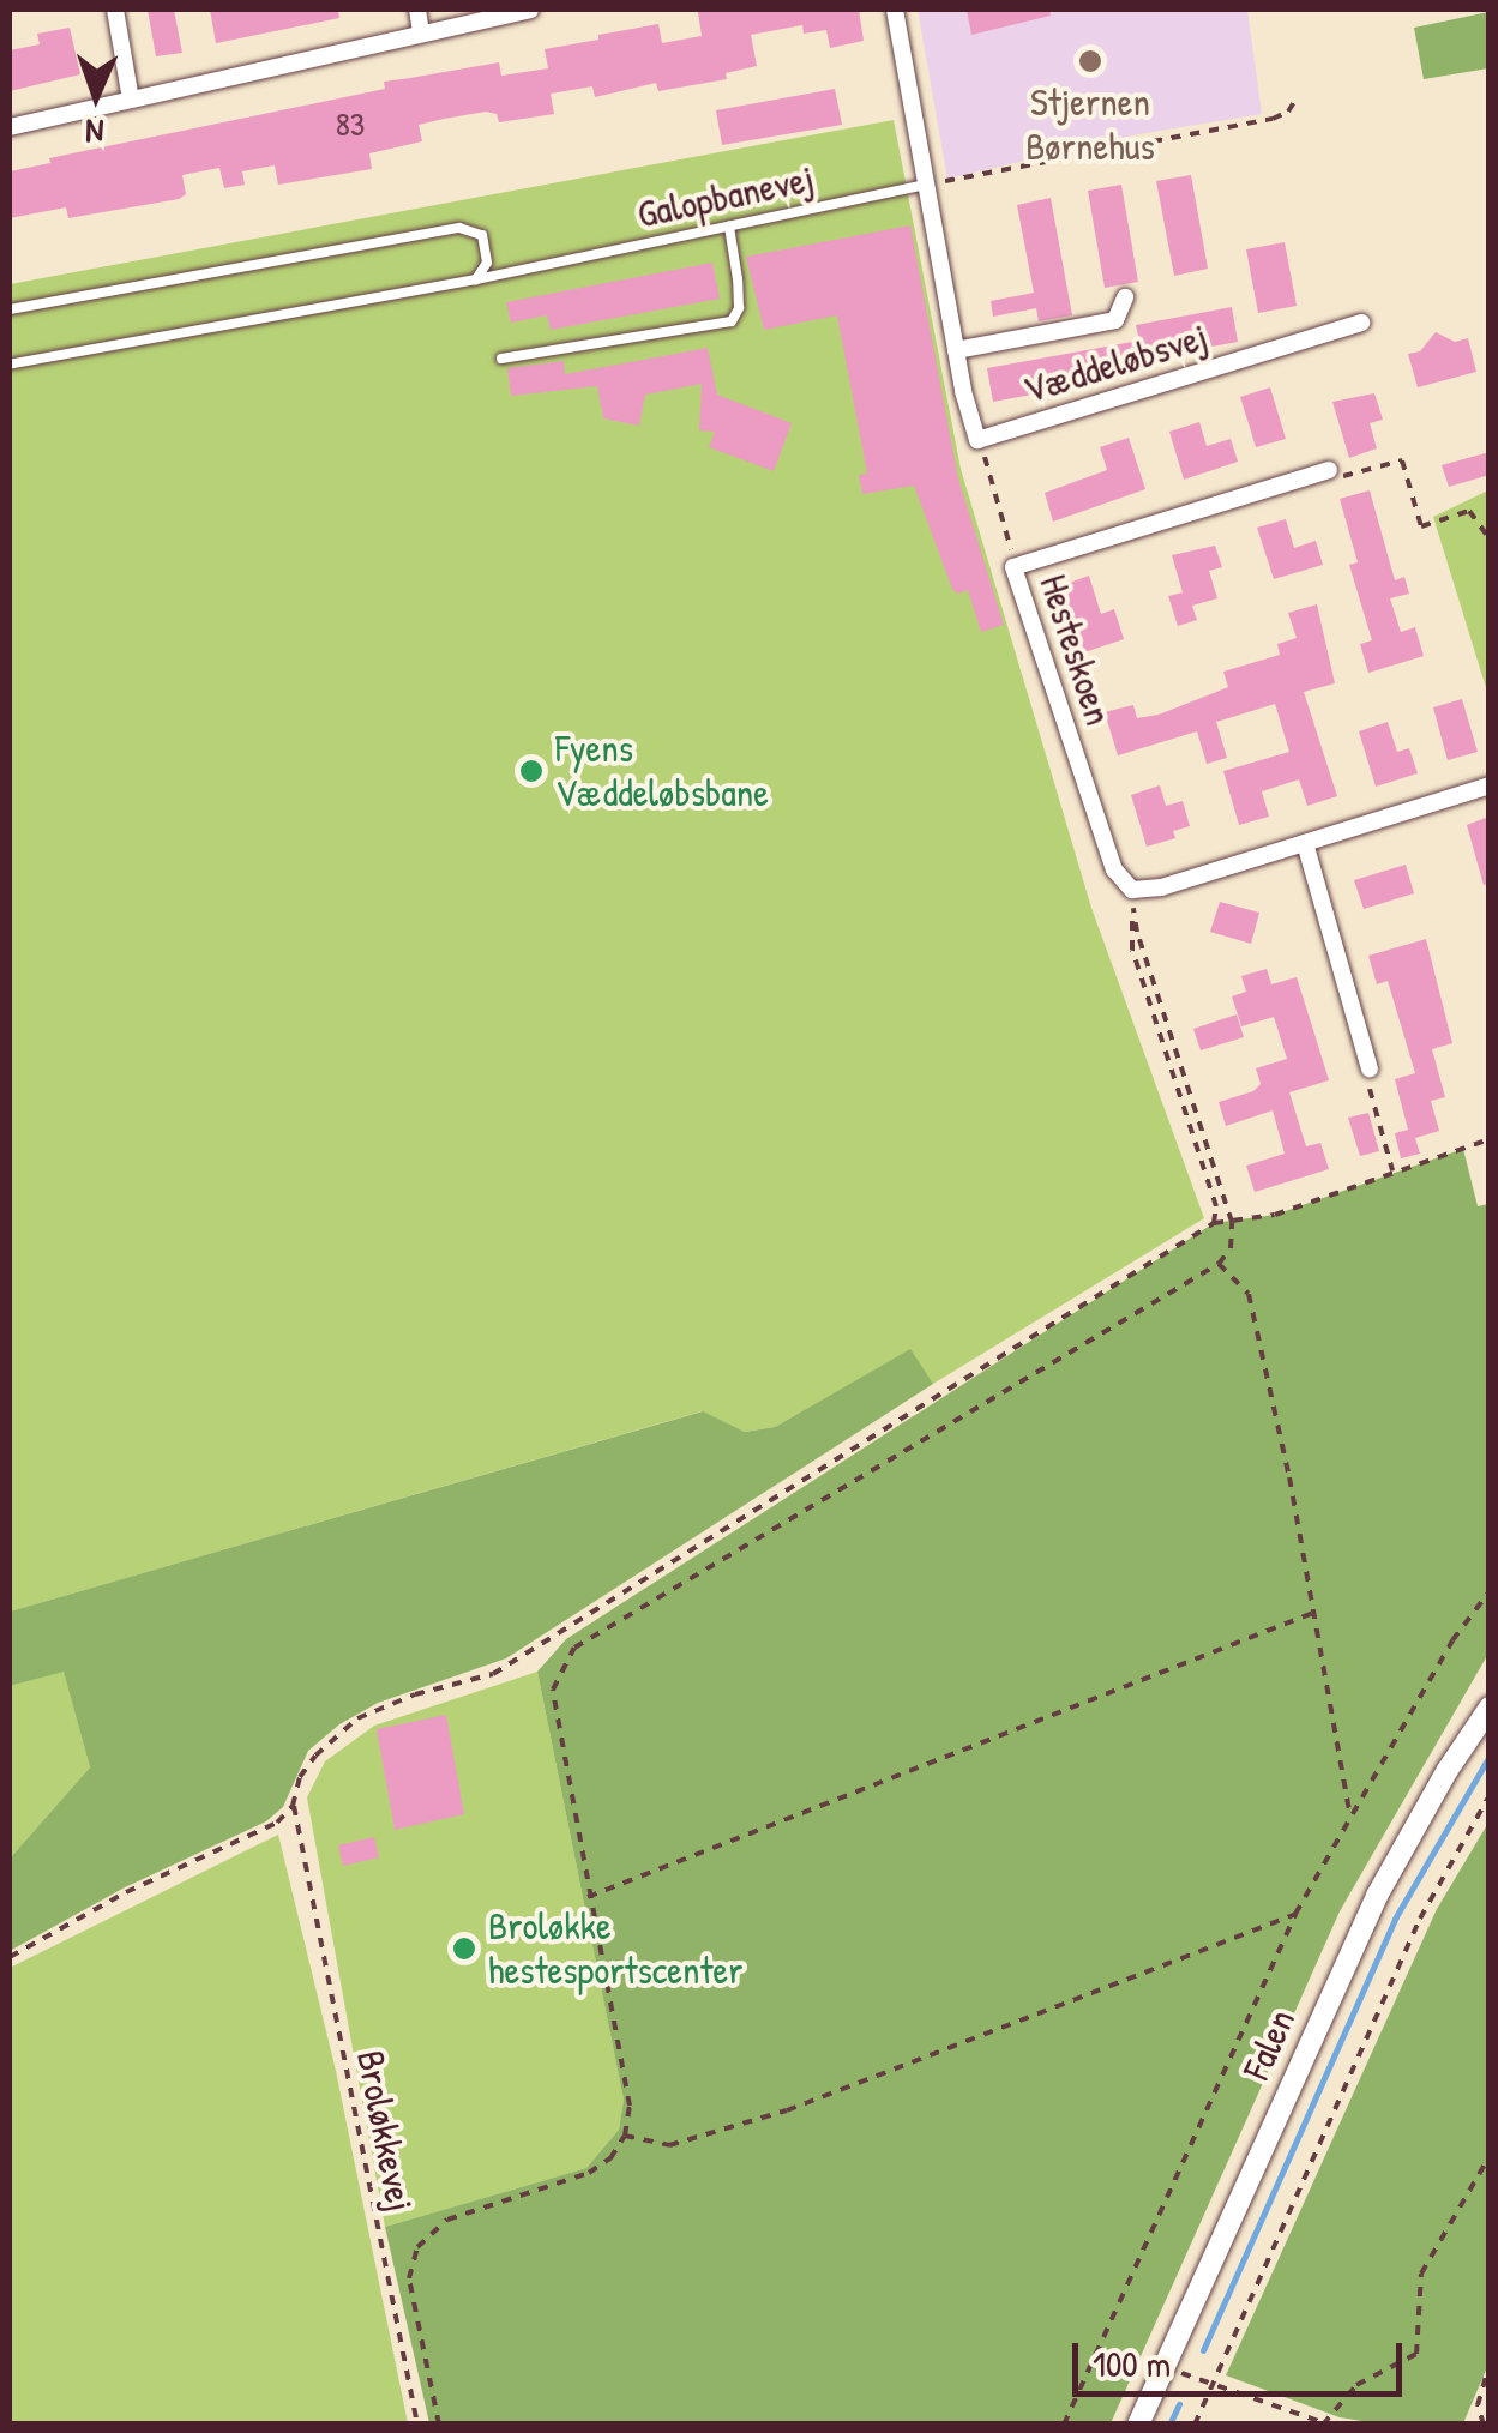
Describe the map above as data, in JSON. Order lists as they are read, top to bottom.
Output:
{
  "streets": {
    "street": ["Væddeløbsvej", "Hesteskoen", "Falen"],
    "lane": ["Galopbanevej"],
    "path": ["Broløkkevej"]
  },
  "crossings": [
    ["Galopbanevej", "Væddeløbsvej"]
  ],
  "places": ["Stjernen Børnehus", "Fyens Væddeløbsbane", "Broløkke hestesportscenter"],
  "house_numbers": ["83"],
  "scale_bar": "100 m",
  "north": "bottom"
}
